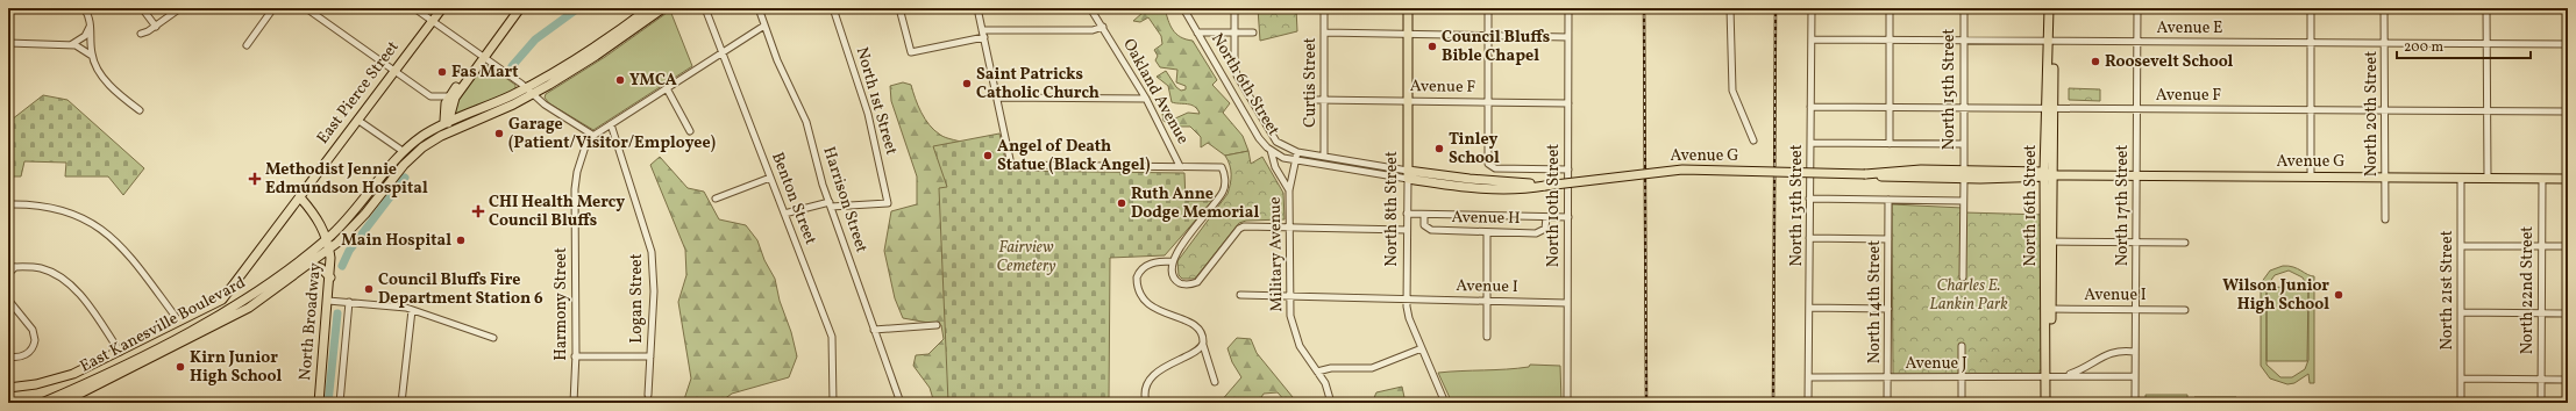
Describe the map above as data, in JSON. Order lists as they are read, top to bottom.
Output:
{
  "streets": {
    "main road": [
      "East Pierce Street",
      "Avenue G",
      "North 16th Street",
      "North 8th Street",
      "North Broadway",
      "East Kanesville Boulevard"
    ],
    "street": [
      "Avenue E",
      "Curtis Street",
      "North 6th Street",
      "Avenue F",
      "North 15th Street",
      "Oakland Avenue",
      "North 1st Street",
      "North 20th Street",
      "Benton Street",
      "Harrison Street",
      "North 10th Street",
      "North 13th Street",
      "North 17th Street",
      "Avenue H",
      "Military Avenue",
      "Avenue I",
      "North 21st Street",
      "North 22nd Street",
      "Logan Street",
      "North 14th Street",
      "Harmony Street",
      "Avenue J"
    ]
  },
  "crossings": [
    ["Avenue E", "North 15th Street"],
    ["Avenue E", "North 20th Street"],
    ["Avenue E", "North 13th Street"],
    ["Avenue E", "North 16th Street"],
    ["Avenue E", "North 17th Street"],
    ["Curtis Street", "Avenue F"],
    ["Curtis Street", "Avenue G"],
    ["North 6th Street", "Avenue G"],
    ["North 6th Street", "Military Avenue"],
    ["Avenue F", "North 15th Street"],
    ["Avenue F", "North 20th Street"],
    ["Avenue F", "North 10th Street"],
    ["Avenue F", "North 13th Street"],
    ["Avenue F", "North 16th Street"],
    ["Avenue F", "North 17th Street"],
    ["Avenue F", "North 8th Street"],
    ["North 15th Street", "Avenue G"],
    ["East Pierce Street", "North Broadway"],
    ["North 1st Street", "Harrison Street"],
    ["North 20th Street", "Avenue G"],
    ["Avenue G", "North 16th Street"],
    ["Avenue G", "North 17th Street"],
    ["Avenue G", "North 8th Street"],
    ["Avenue G", "Military Avenue"],
    ["Avenue G", "North 21st Street"],
    ["Avenue G", "North 22nd Street"],
    ["North 10th Street", "Avenue I"],
    ["North 13th Street", "Avenue J"],
    ["North 16th Street", "Avenue I"],
    ["North 16th Street", "Avenue J"],
    ["North 17th Street", "Avenue I"],
    ["North 17th Street", "Avenue J"],
    ["North 8th Street", "Avenue I"],
    ["Military Avenue", "Avenue I"],
    ["North 14th Street", "Avenue J"],
    ["North Broadway", "East Kanesville Boulevard"]
  ],
  "parks": ["Fairview Cemetery", "Charles E. Lankin Park"],
  "places": {
    "other": [
      "Council Bluffs Bible Chapel",
      "Roosevelt School",
      "Fas Mart",
      "YMCA",
      "Saint Patricks Catholic Church",
      "Garage (Patient/Visitor/Employee)",
      "Tinley School",
      "Angel of Death Statue (Black Angel)",
      "Ruth Anne Dodge Memorial",
      "Main Hospital",
      "Council Bluffs Fire Department Station 6",
      "Wilson Junior High School",
      "Kirn Junior High School"
    ],
    "health": ["Methodist Jennie Edmundson Hospital", "CHI Health Mercy Council Bluffs"]
  },
  "scale_bar": "200 m"
}
